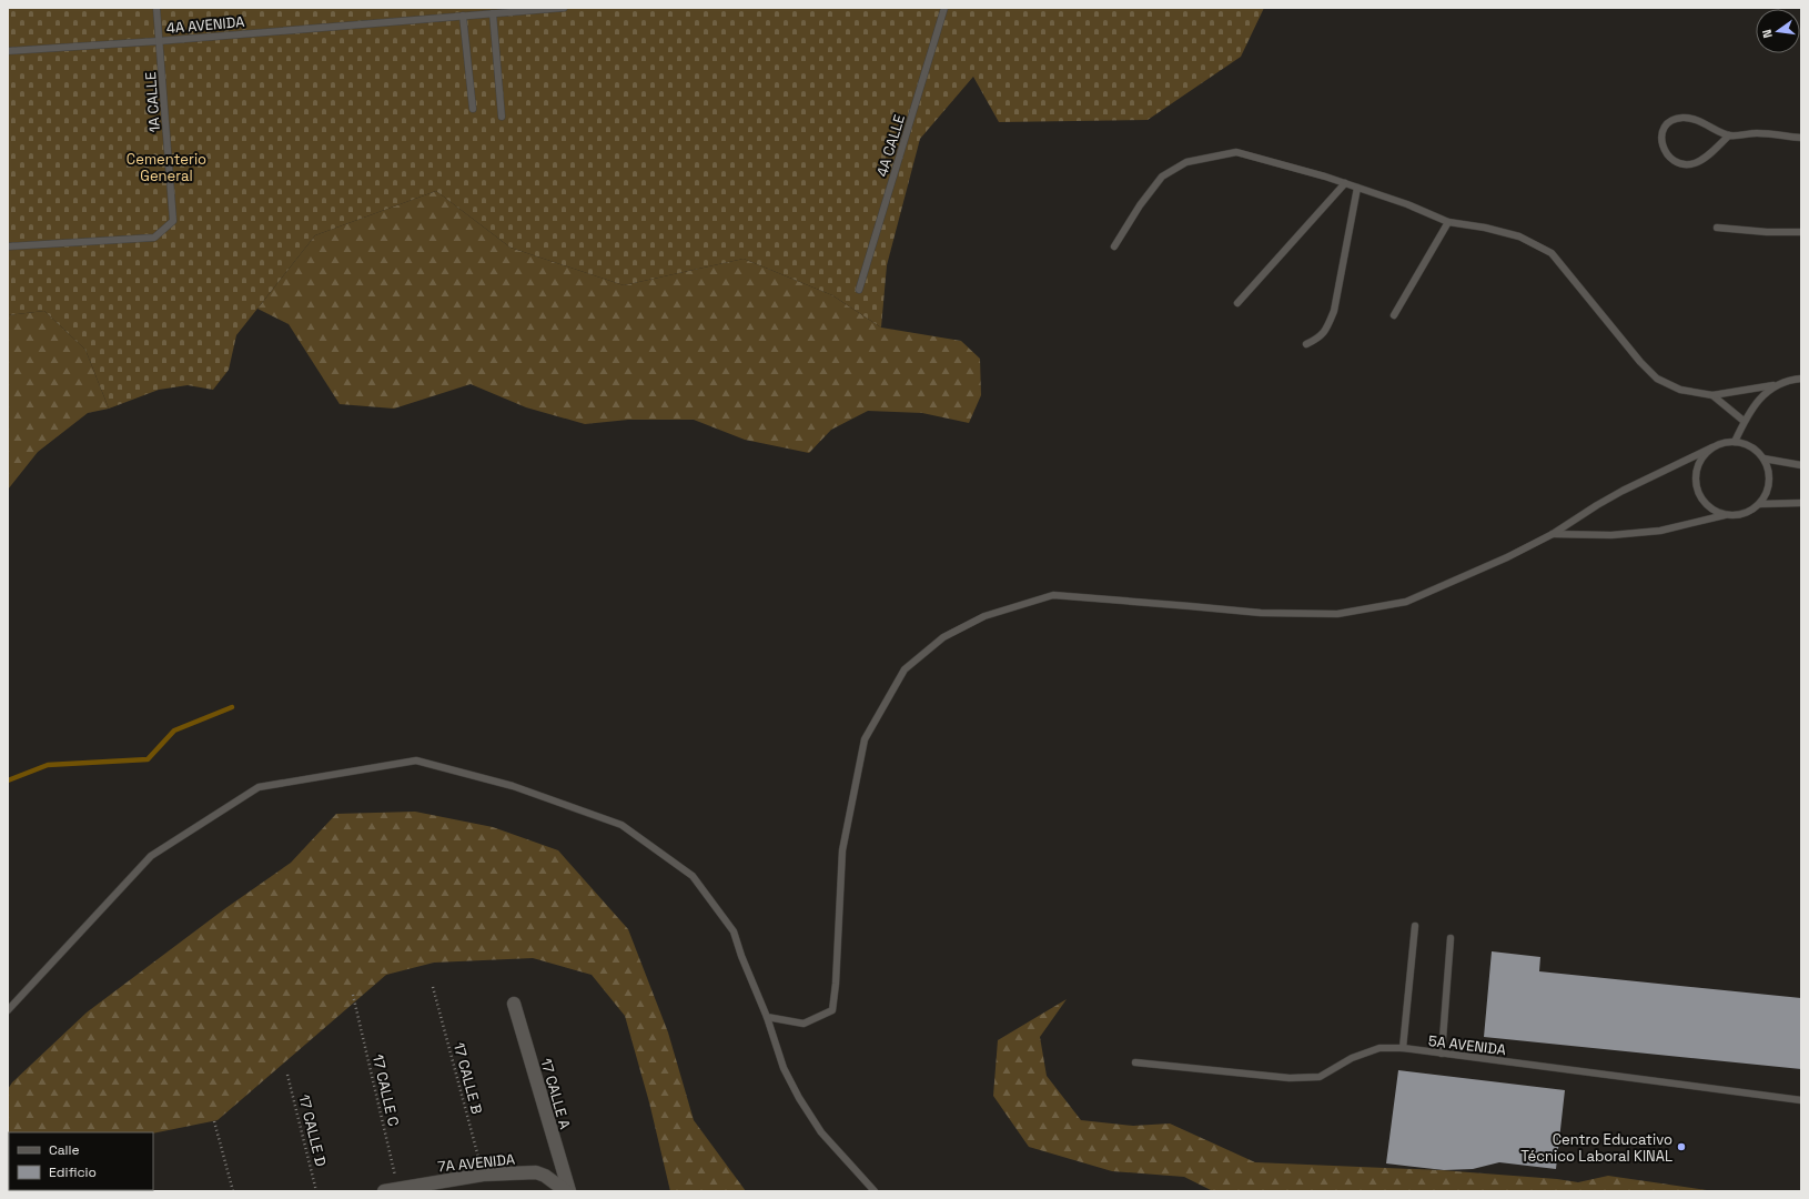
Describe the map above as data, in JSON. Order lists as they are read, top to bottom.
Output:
{
  "streets": {
    "street": ["17 CALLE A", "7A AVENIDA"],
    "lane": [
      "4A AVENIDA",
      "1A CALLE",
      "4A CALLE",
      "5A AVENIDA"
    ],
    "path": ["17 CALLE B", "17 CALLE C", "17 CALLE D"]
  },
  "crossings": [
    ["4A AVENIDA", "1A CALLE"],
    ["17 CALLE B", "7A AVENIDA"],
    ["17 CALLE C", "7A AVENIDA"],
    ["17 CALLE A", "7A AVENIDA"]
  ],
  "parks": ["Cementerio General"],
  "places": ["Centro Educativo Técnico Laboral KINAL"],
  "legend": ["Calle", "Edificio"],
  "north": "left"
}
